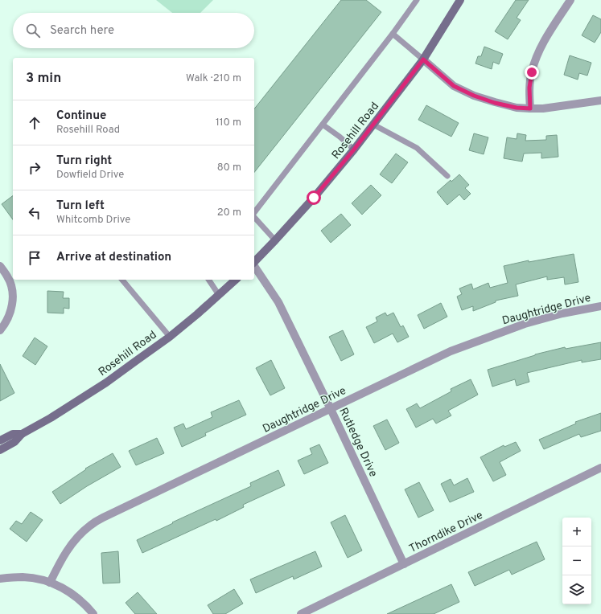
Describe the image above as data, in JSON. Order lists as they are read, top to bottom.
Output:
{
  "streets": {
    "main road": ["Rosehill Road"],
    "street": ["Daughtridge Drive", "Rutledge Drive", "Thorndike Drive"]
  },
  "crossings": [
    ["Daughtridge Drive", "Rutledge Drive"],
    ["Rutledge Drive", "Thorndike Drive"]
  ],
  "page": {
    "search": "Search here",
    "heading": ["3 min", "Walk · 210 m"],
    "list": [
      ["Continue", "Rosehill Road", "110 m"],
      ["Turn right", "Dowfield Drive", "80 m"],
      ["Turn left", "Whitcomb Drive", "20 m"],
      "Arrive at destination"
    ],
    "map_buttons": ["+", "−"]
  }
}
